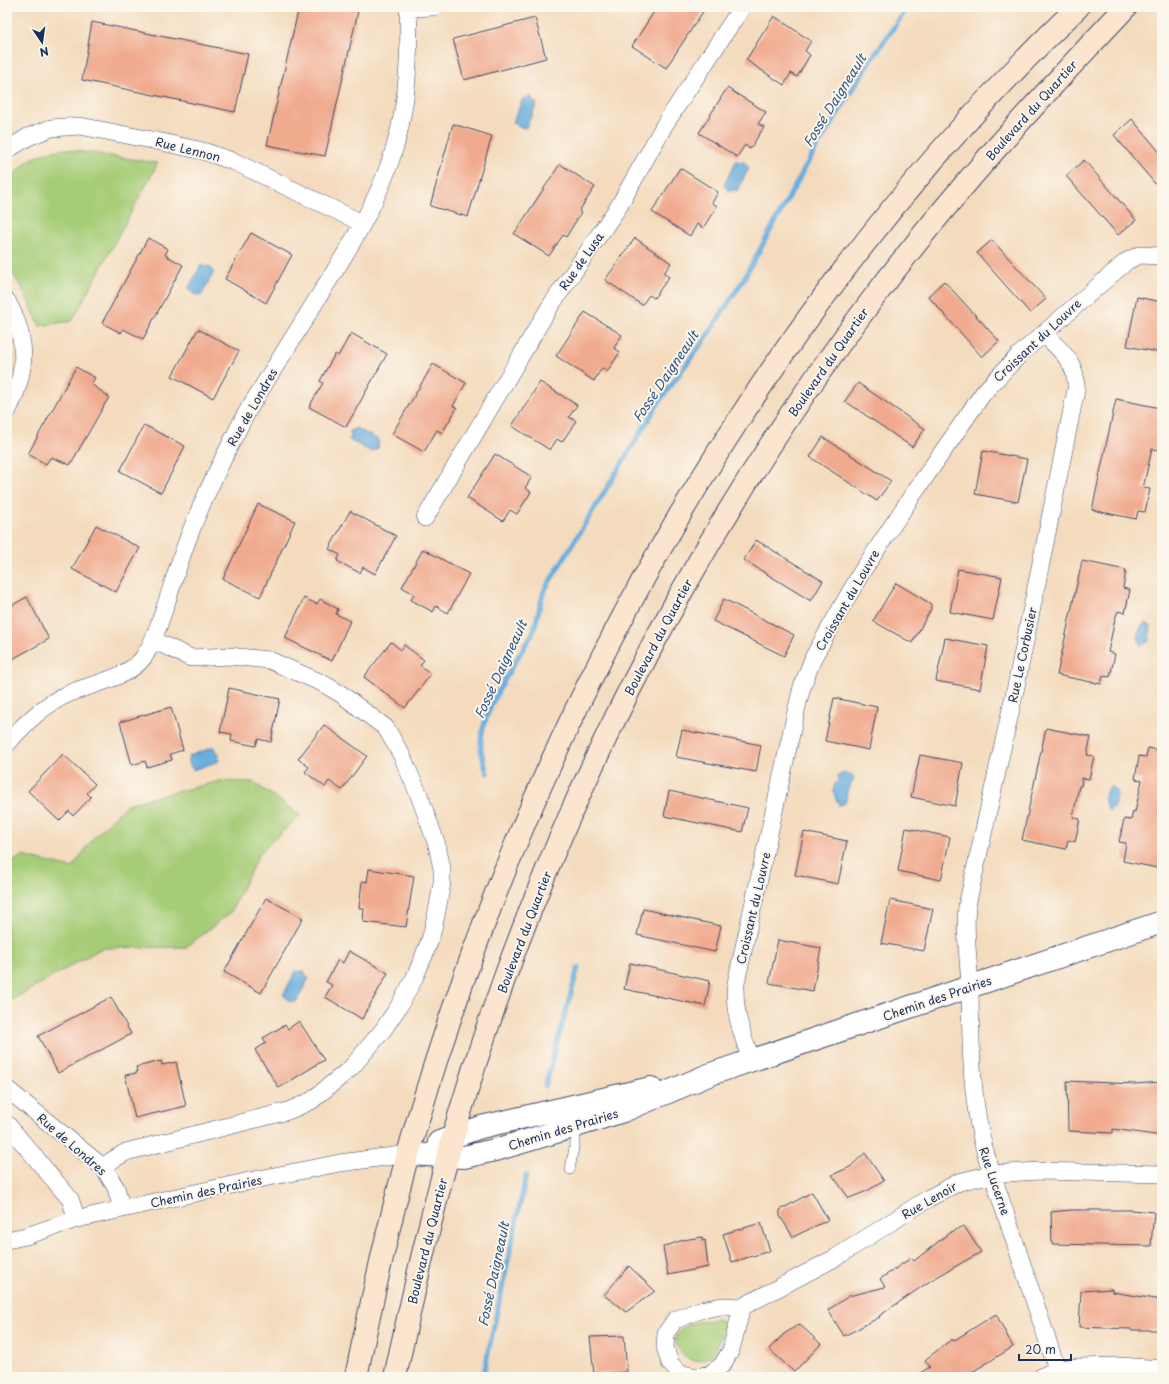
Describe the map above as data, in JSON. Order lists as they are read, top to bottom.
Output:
{
  "streets": {
    "main road": ["Boulevard du Quartier"],
    "street": [
      "Rue Lennon",
      "Rue de Lusa",
      "Croissant du Louvre",
      "Rue de Londres",
      "Rue Le Corbusier",
      "Chemin des Prairies",
      "Rue Lucerne",
      "Rue Lenoir"
    ]
  },
  "crossings": [
    ["Boulevard du Quartier", "Chemin des Prairies"],
    ["Rue Lennon", "Rue de Londres"],
    ["Croissant du Louvre", "Rue Le Corbusier"],
    ["Croissant du Louvre", "Chemin des Prairies"],
    ["Rue de Londres", "Chemin des Prairies"],
    ["Rue Le Corbusier", "Chemin des Prairies"],
    ["Rue Le Corbusier", "Rue Lucerne"],
    ["Chemin des Prairies", "Rue Lucerne"],
    ["Rue Lucerne", "Rue Lenoir"]
  ],
  "water": ["Fossé Daigneault"],
  "scale_bar": "20 m",
  "north": "bottom"
}
